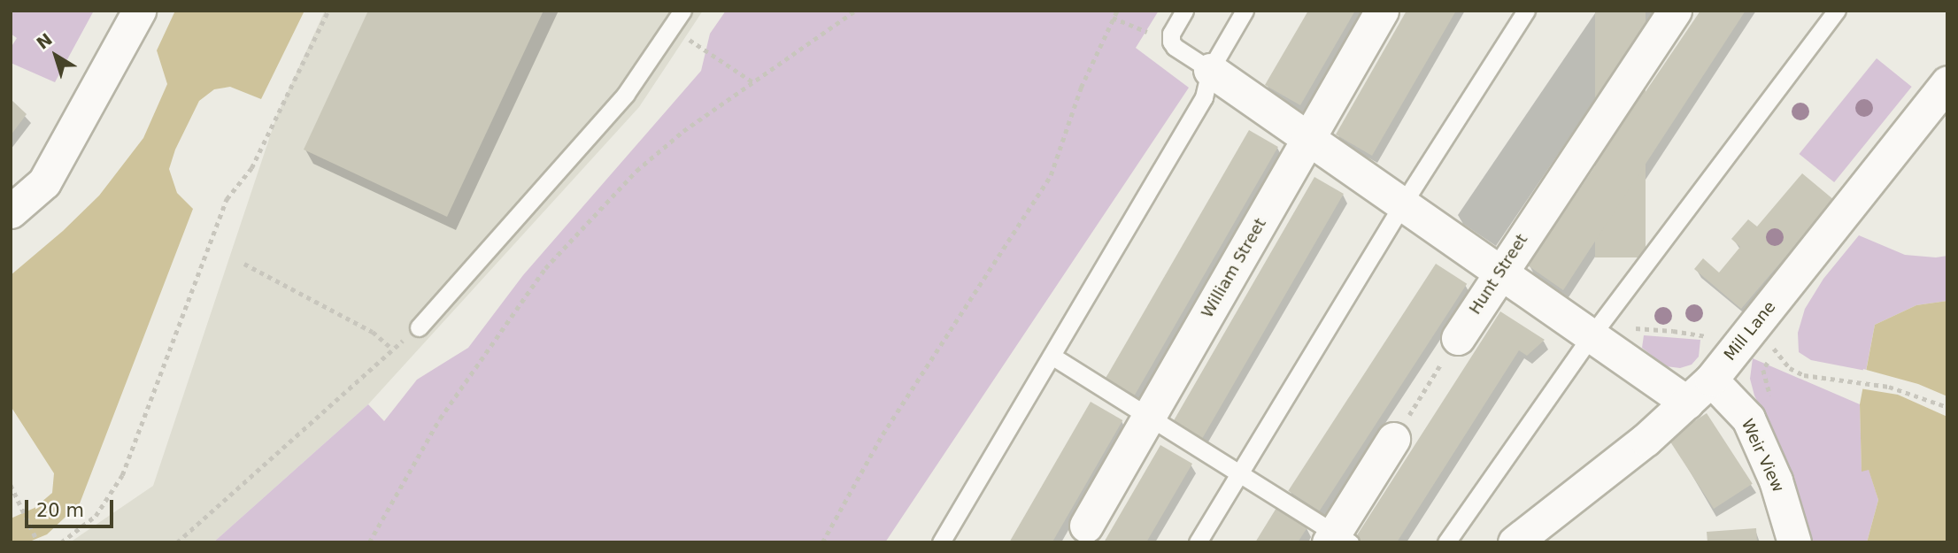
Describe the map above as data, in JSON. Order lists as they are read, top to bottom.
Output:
{
  "streets": {
    "street": [
      "William Street",
      "Hunt Street",
      "Mill Lane",
      "Weir View"
    ]
  },
  "crossings": [
    ["Mill Lane", "Weir View"]
  ],
  "scale_bar": "20 m",
  "north": "top left"
}
